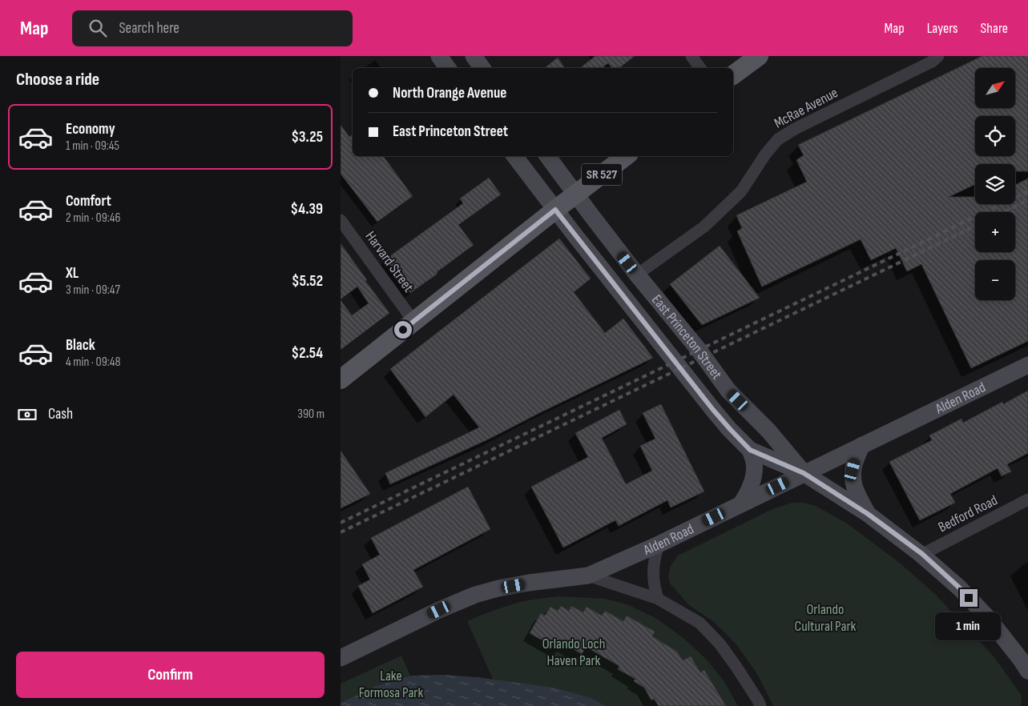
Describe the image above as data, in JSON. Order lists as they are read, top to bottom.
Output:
{
  "streets": {
    "main road": ["SR 527", "East Princeton Street", "Alden Road"],
    "street": ["McRae Avenue", "Harvard Street", "Bedford Road"]
  },
  "crossings": [
    ["McRae Avenue", "East Princeton Street"],
    ["SR 527", "Harvard Street"],
    ["SR 527", "East Princeton Street"],
    ["East Princeton Street", "Alden Road"],
    ["East Princeton Street", "Bedford Road"]
  ],
  "parks": ["Orlando Cultural Park", "Orlando Loch Haven Park", "Lake Formosa Park"],
  "north": "top right",
  "page": {
    "header": "Map",
    "search": "Search here",
    "nav": ["Map", "Layers", "Share"],
    "heading": "Choose a ride",
    "map_buttons": ["+", "−"],
    "banner": ["North Orange Avenue", "East Princeton Street"],
    "list": [
      {
        "name": "Economy",
        "note": "1 min · 09:45",
        "value": "$3.25"
      },
      {
        "name": "Comfort",
        "note": "2 min · 09:46",
        "value": "$4.39"
      },
      {
        "name": "XL",
        "note": "3 min · 09:47",
        "value": "$5.52"
      },
      {
        "name": "Black",
        "note": "4 min · 09:48",
        "value": "$2.54"
      }
    ],
    "pay": ["Cash", "390 m"],
    "bubble": "1 min",
    "buttons": "Confirm"
  }
}
